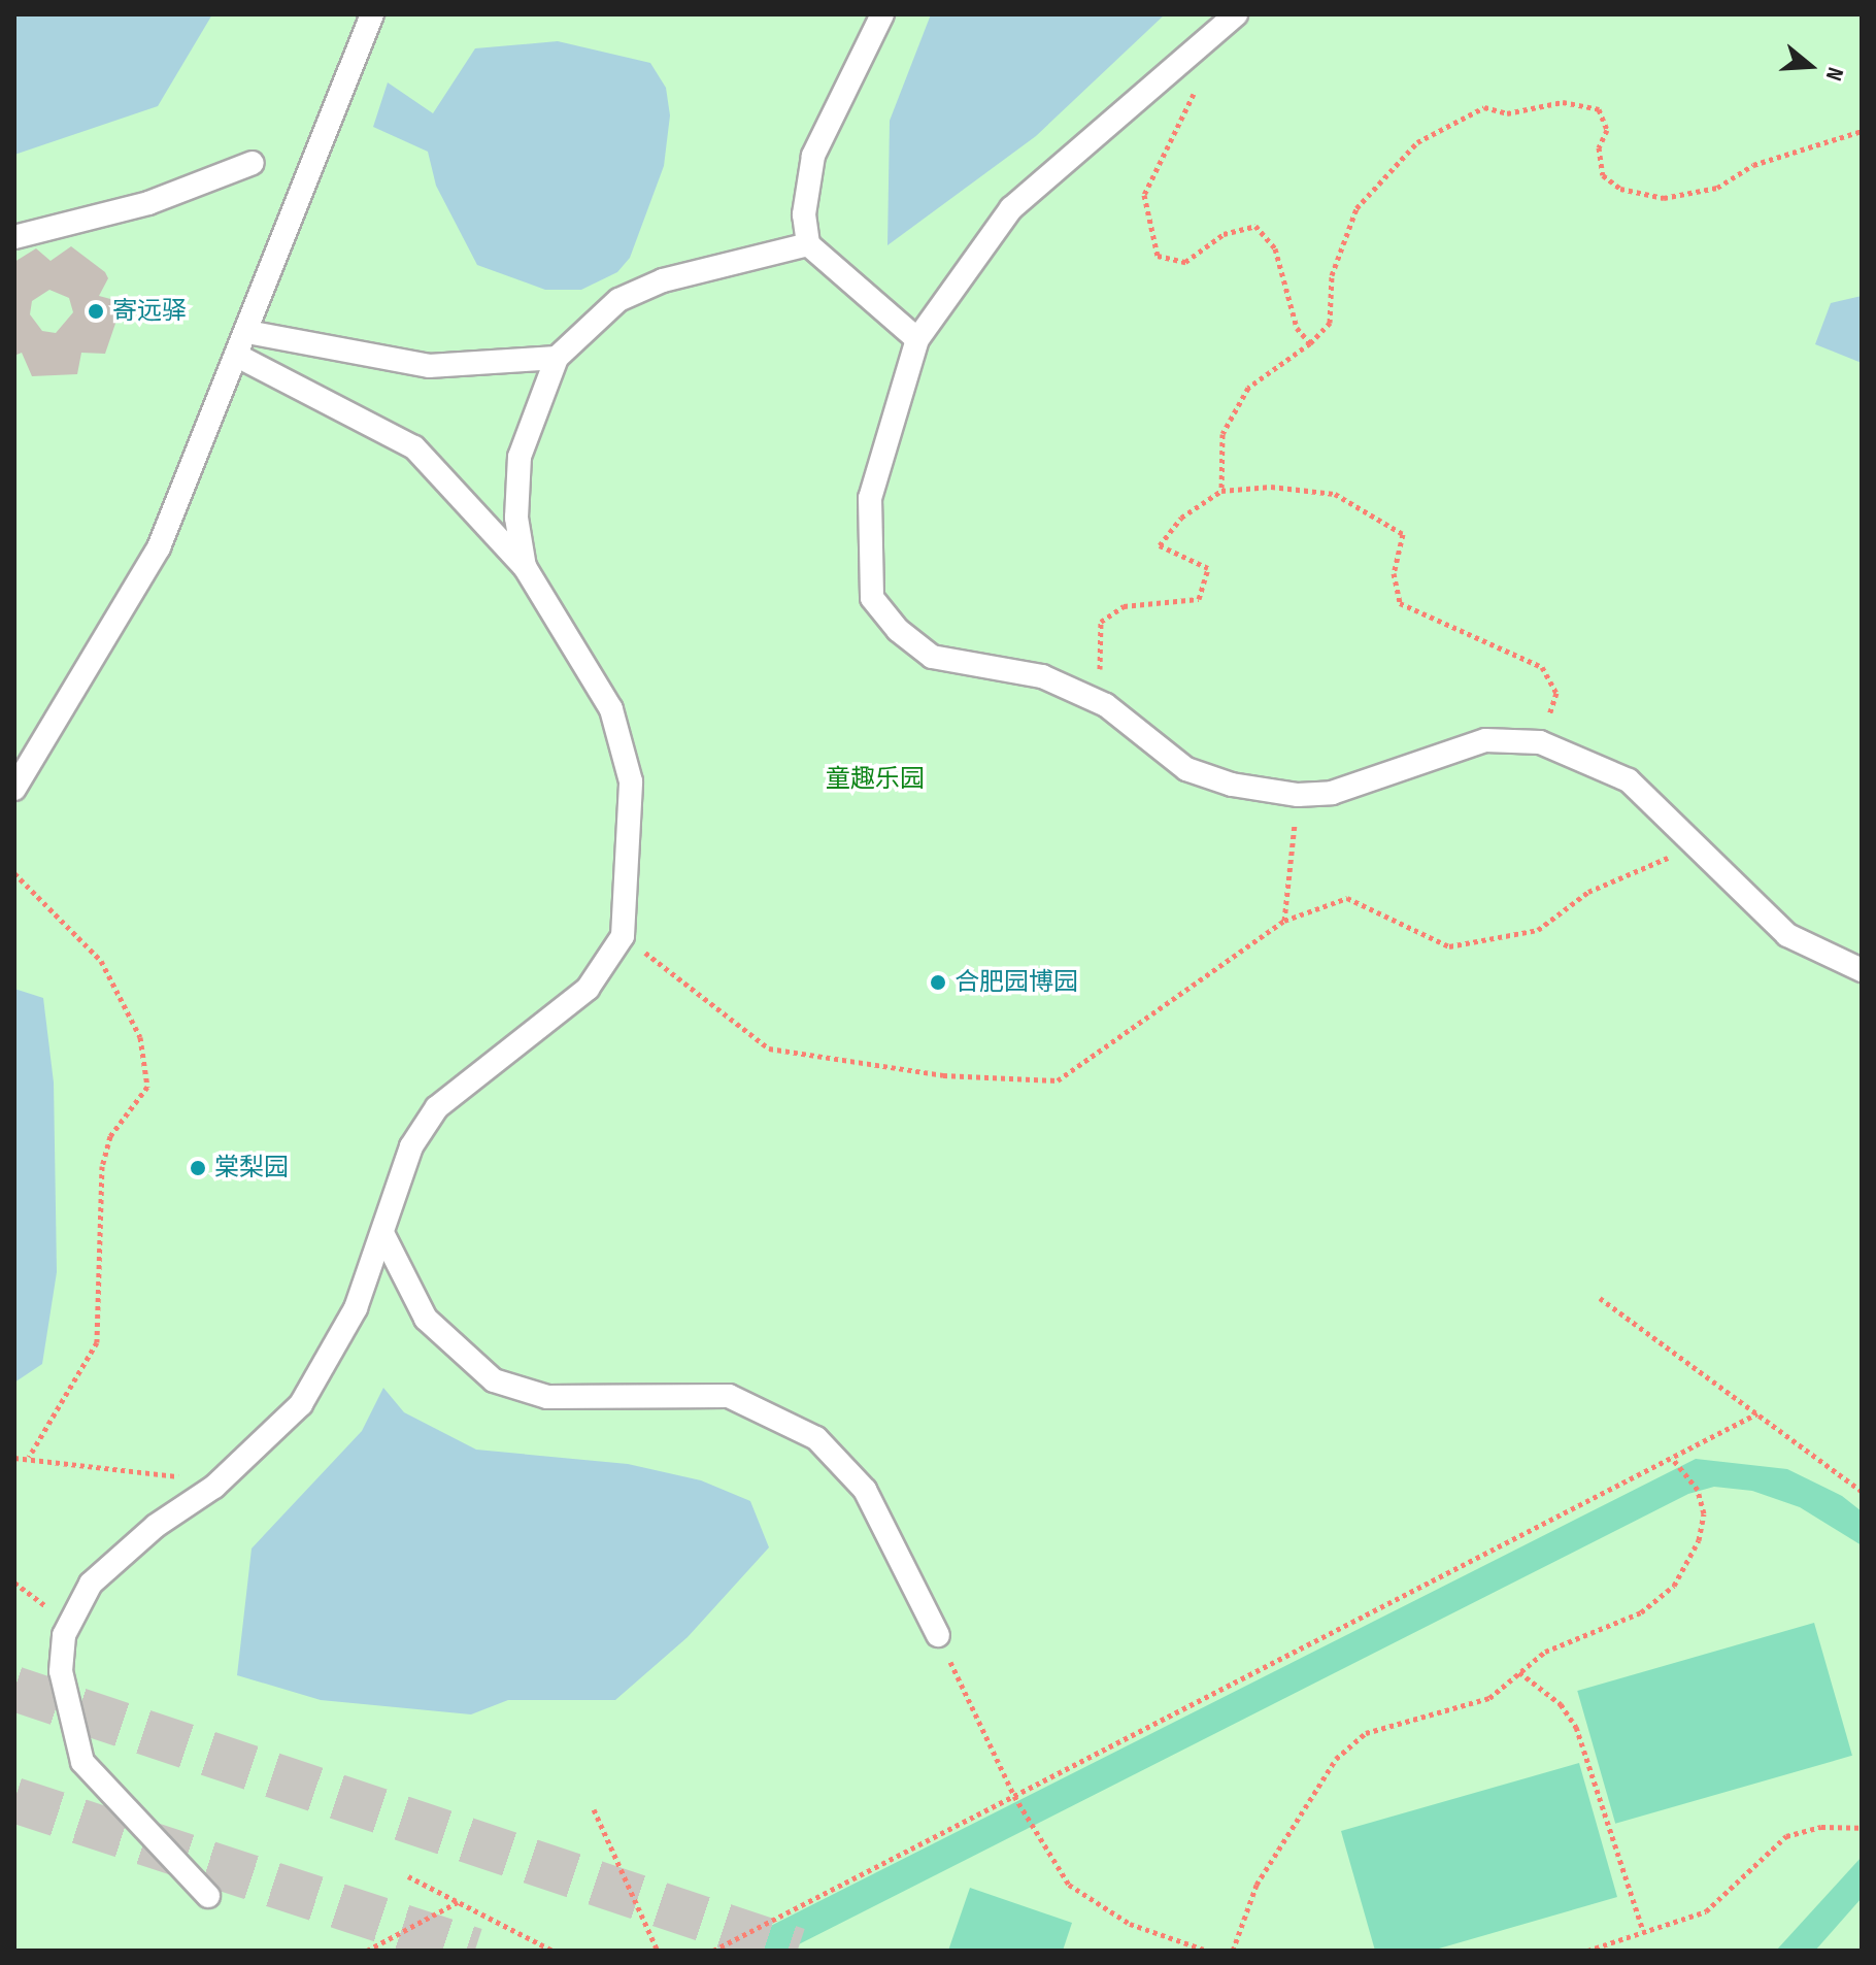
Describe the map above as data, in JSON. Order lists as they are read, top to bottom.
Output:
{
  "parks": ["童趣乐园"],
  "places": ["寄远驿", "合肥园博园", "棠梨园"],
  "north": "right"
}
